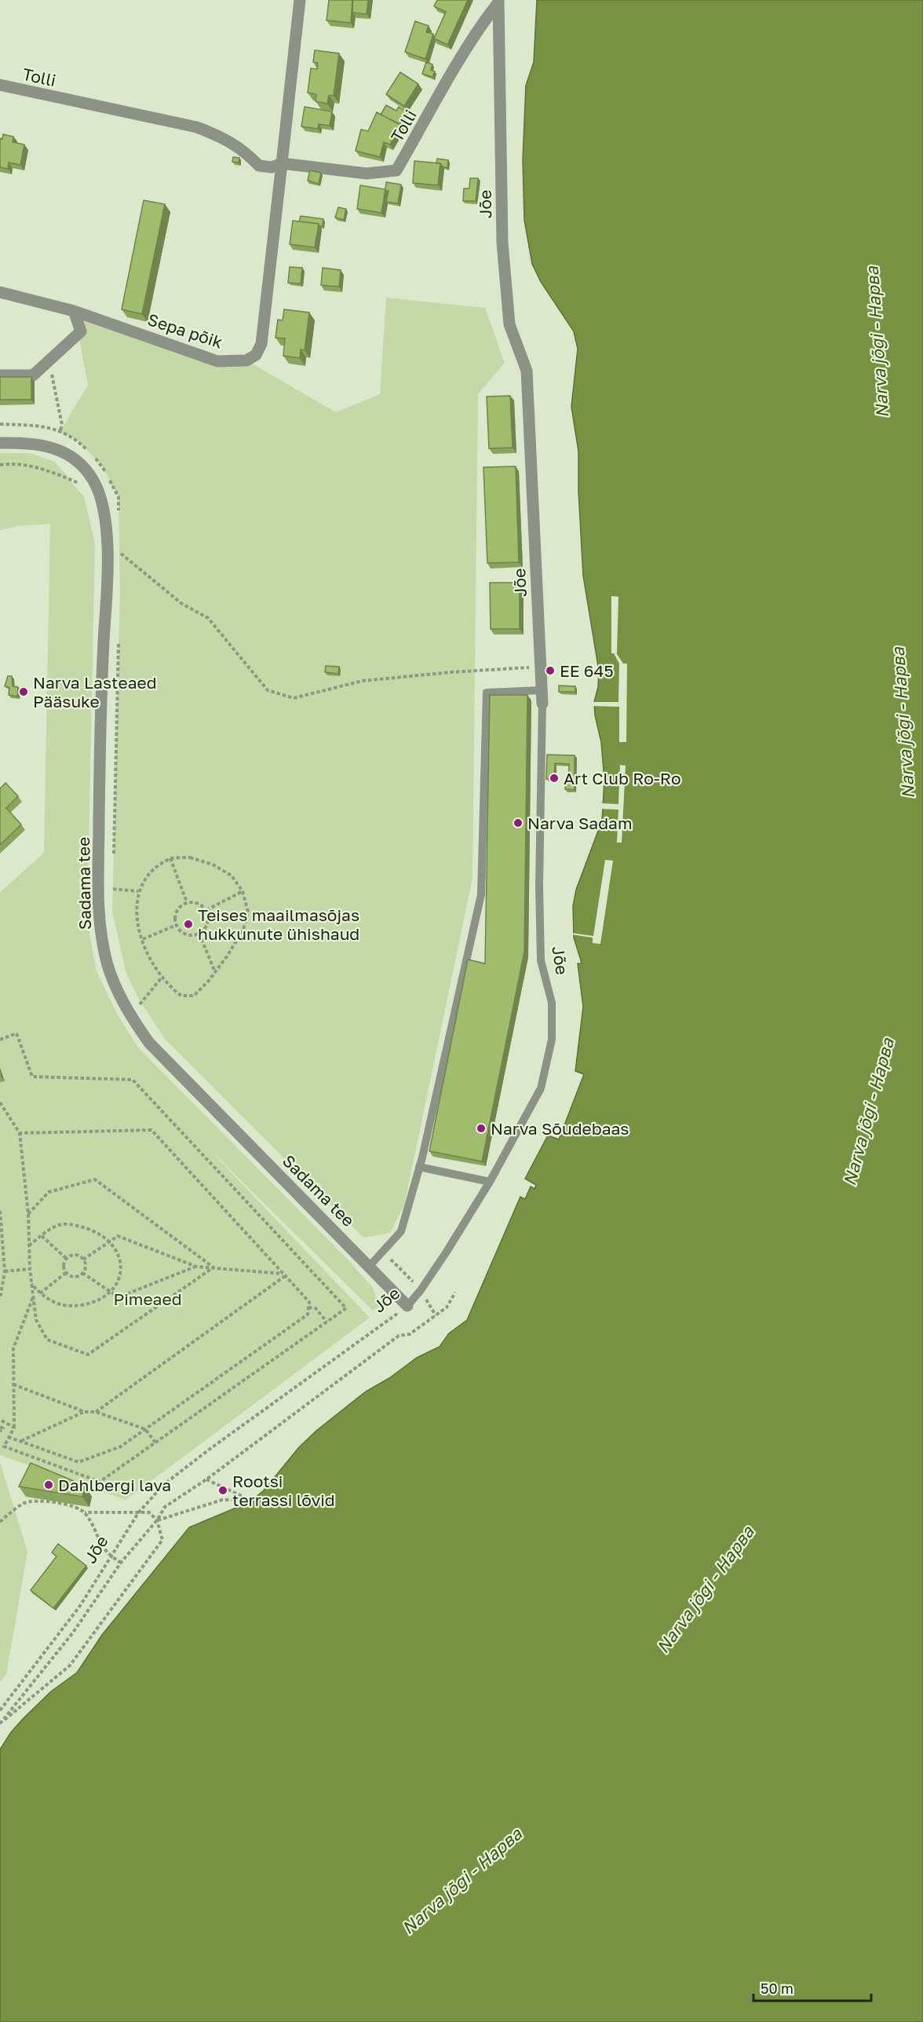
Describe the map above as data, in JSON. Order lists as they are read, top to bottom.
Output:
{
  "streets": {
    "street": [
      "Tolli",
      "Jõe",
      "Sepa põik",
      "Sadama tee"
    ]
  },
  "crossings": [
    ["Tolli", "Jõe"],
    ["Tolli", "Sepa põik"],
    ["Jõe", "Sadama tee"]
  ],
  "water": ["Narva jõgi - Нарва"],
  "parks": ["Pimeaed"],
  "places": [
    "EE 645",
    "Narva Lasteaed Pääsuke",
    "Art Club Ro-Ro",
    "Narva Sadam",
    "Teises maailmasõjas hukkunute ühishaud",
    "Narva Sõudebaas",
    "Dahlbergi lava",
    "Rootsi terrassi lõvid"
  ],
  "scale_bar": "50 m"
}
